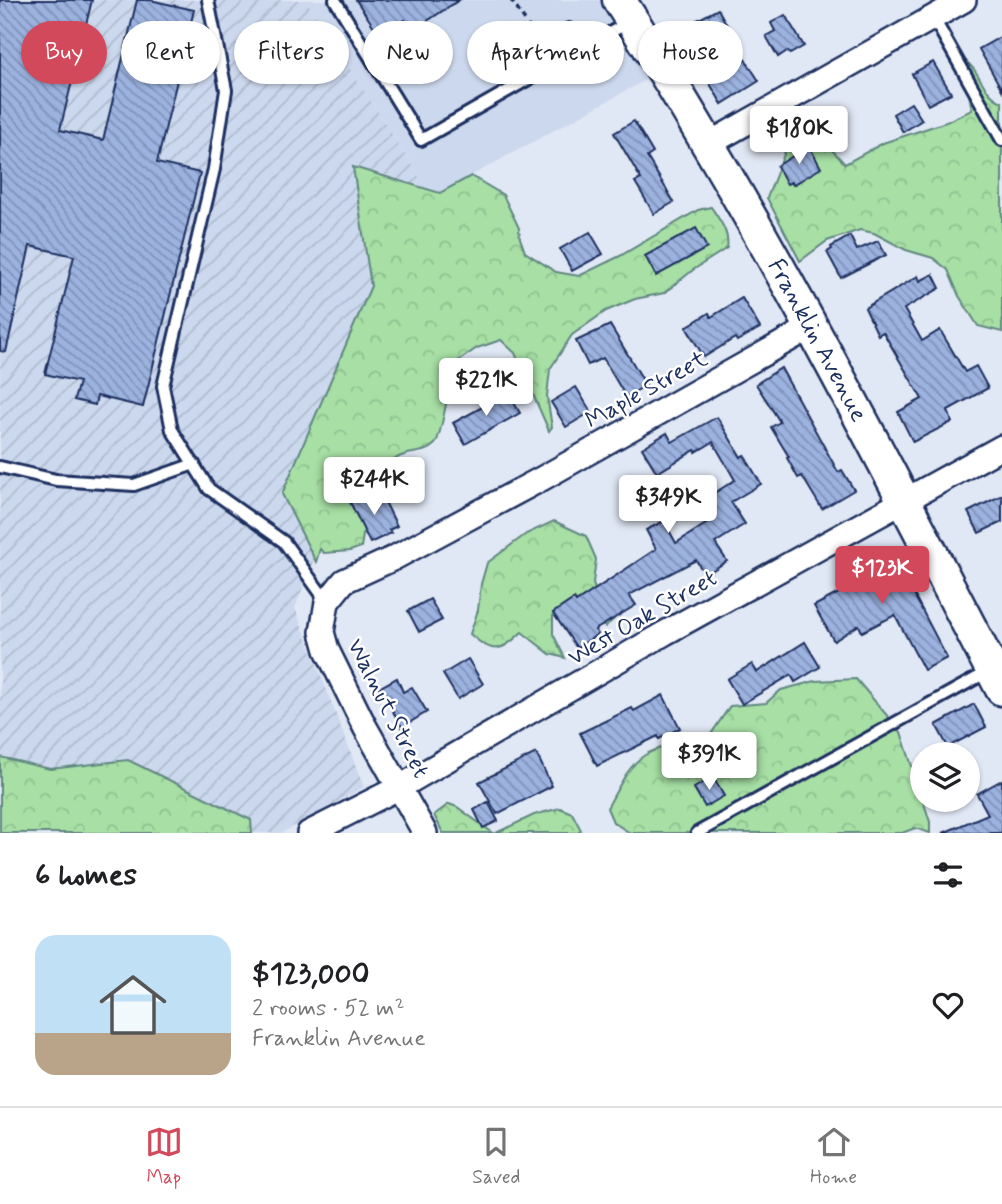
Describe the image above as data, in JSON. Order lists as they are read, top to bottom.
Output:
{
  "streets": {
    "street": [
      "Franklin Avenue",
      "Maple Street",
      "West Oak Street",
      "Walnut Street"
    ]
  },
  "crossings": [
    ["Franklin Avenue", "Maple Street"],
    ["Franklin Avenue", "West Oak Street"],
    ["Maple Street", "Walnut Street"],
    ["West Oak Street", "Walnut Street"]
  ],
  "page": {
    "chip": [
      "Buy",
      "Rent",
      "Filters",
      "New",
      "Apartment",
      "House"
    ],
    "price": [
      "$180K",
      "$221K",
      "$244K",
      "$349K",
      "$123K",
      "$391K"
    ],
    "heading": "6 homes",
    "list": [
      {
        "name": "$123,000",
        "note": "2 rooms · 52 m² · Franklin Avenue"
      }
    ],
    "tabs": ["Map", "Saved", "Home"]
  }
}
